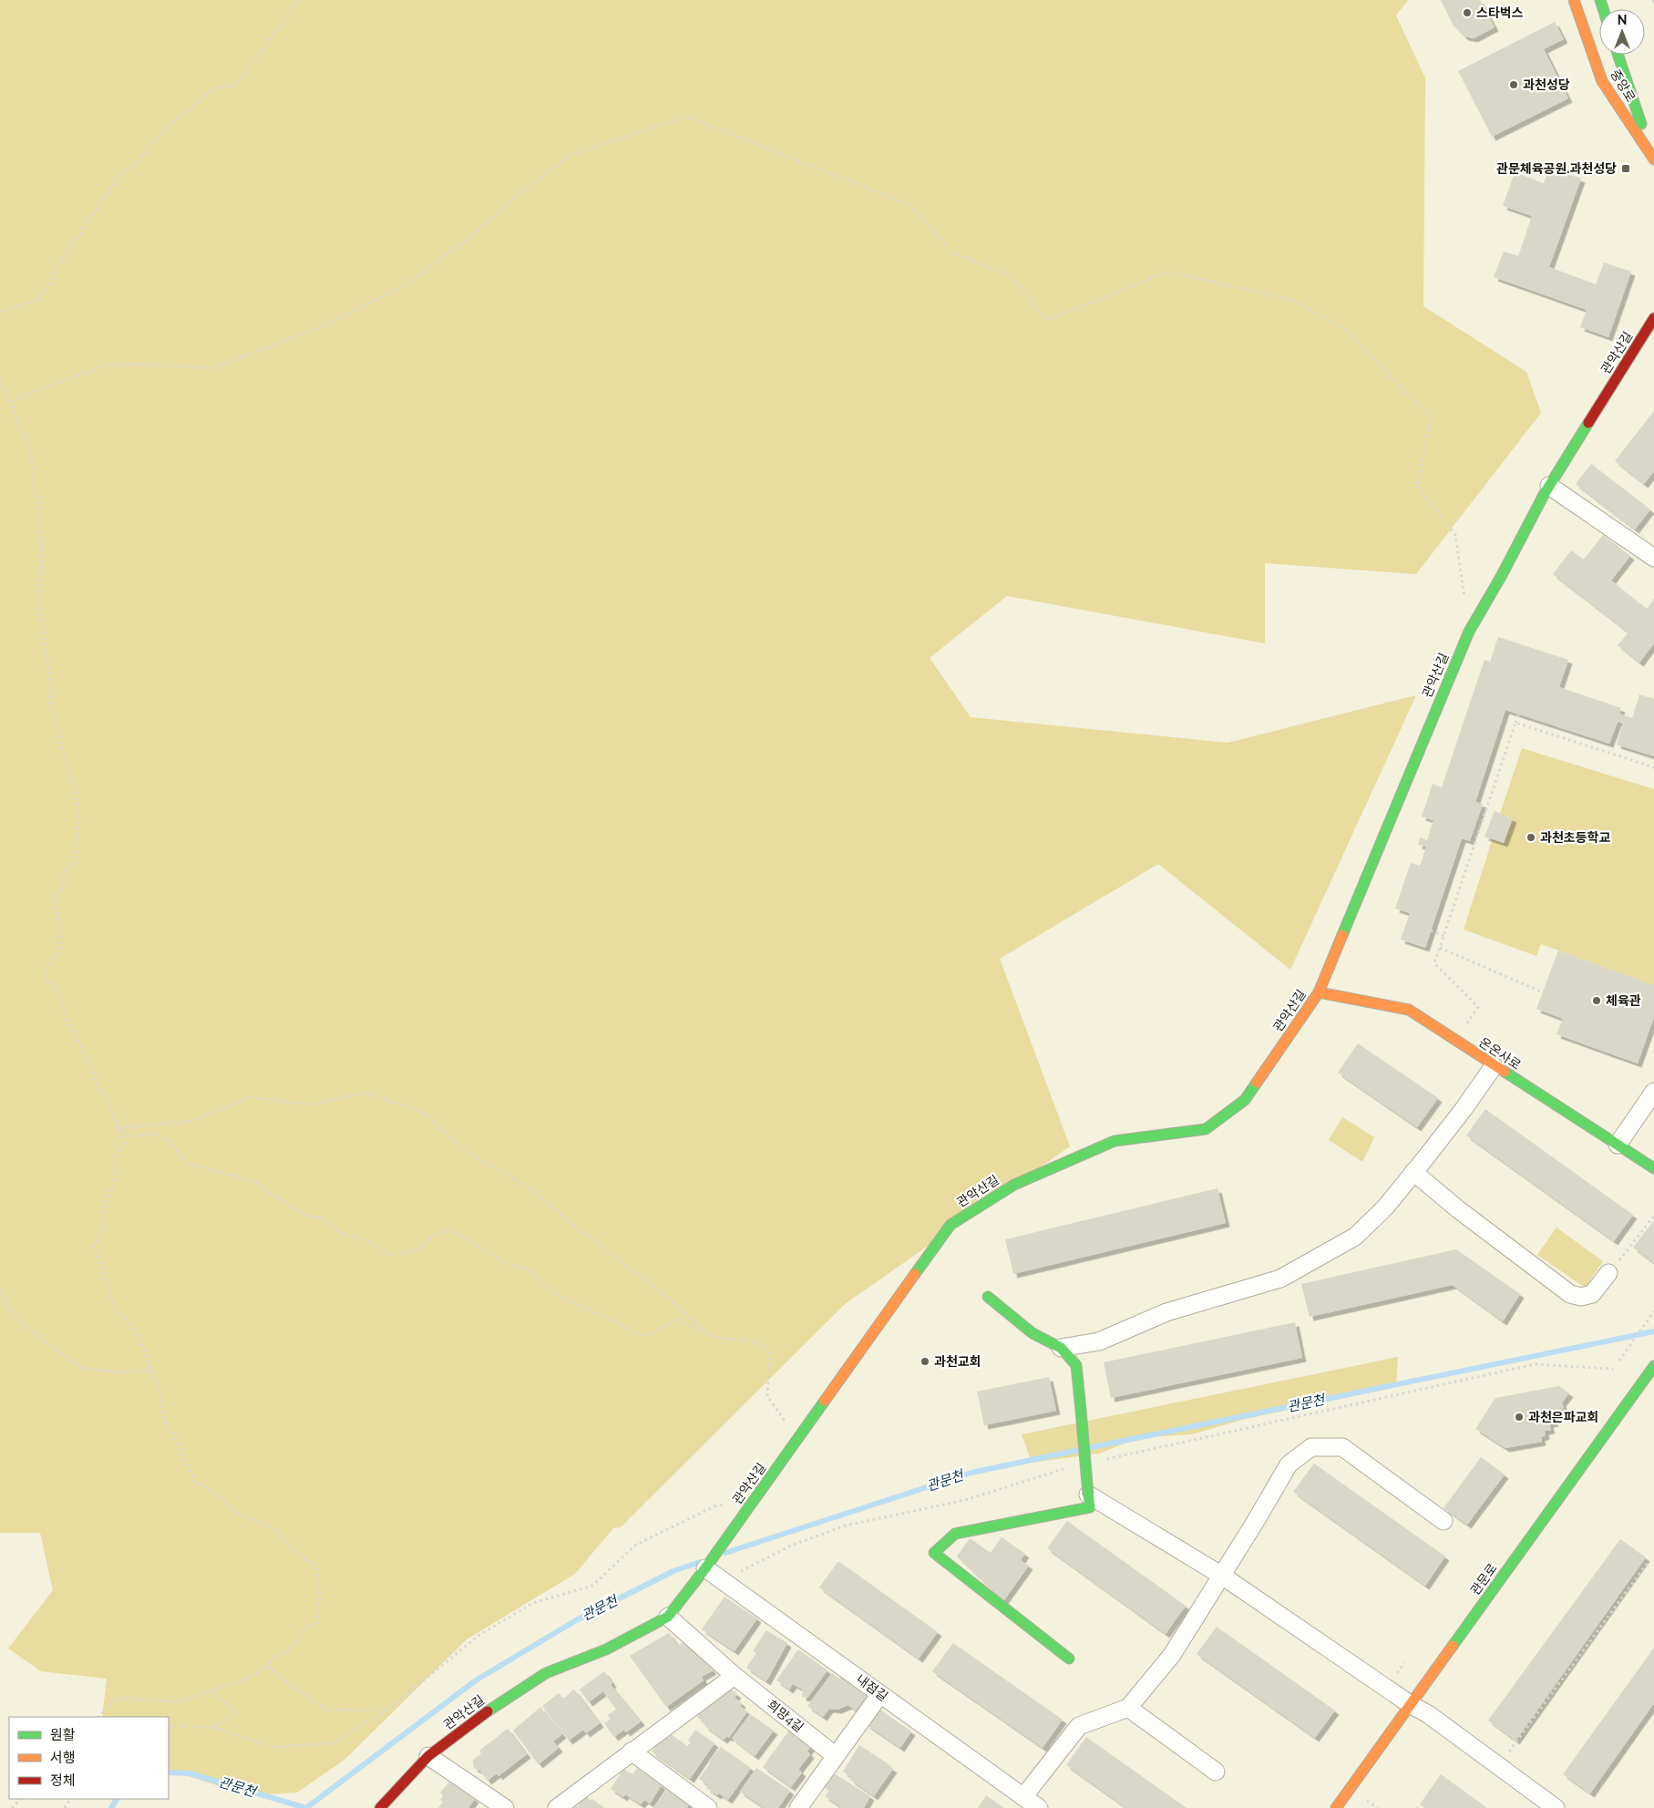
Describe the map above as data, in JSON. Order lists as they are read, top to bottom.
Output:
{
  "streets": {
    "street": [
      "중앙로",
      "관악산길",
      "온온사로",
      "관문로",
      "내점길",
      "희망4길"
    ]
  },
  "crossings": [
    ["관악산길", "온온사로"],
    ["관악산길", "내점길"],
    ["관악산길", "희망4길"]
  ],
  "water": ["관문천"],
  "places": {
    "other": [
      "스타벅스",
      "과천성당",
      "과천초등학교",
      "체육관",
      "과천교회",
      "과천은파교회"
    ],
    "transit": ["관문체육공원.과천성당"]
  },
  "legend": ["원활", "서행", "정체"],
  "north": "top"
}
